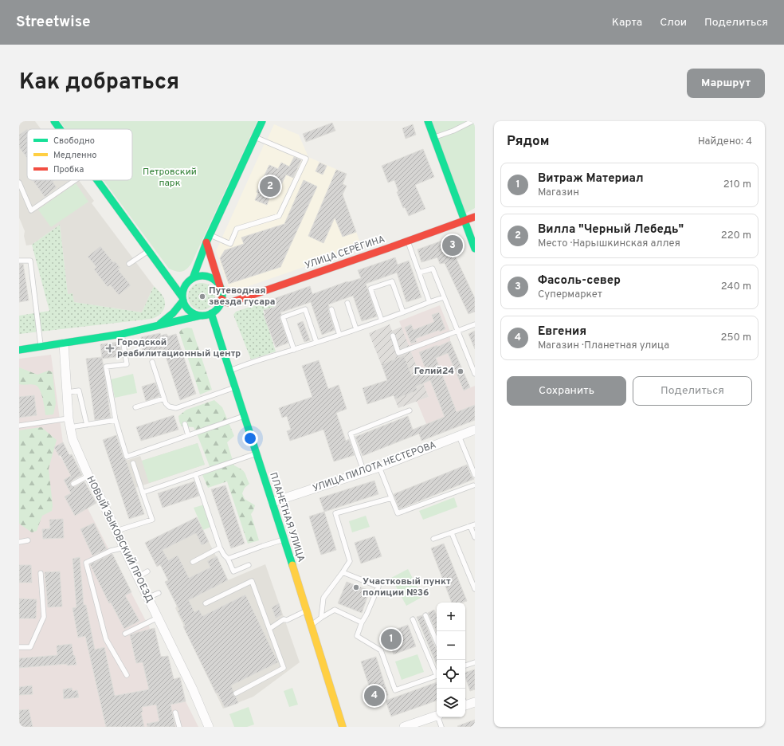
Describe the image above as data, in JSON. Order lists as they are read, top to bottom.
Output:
{
  "streets": {
    "street": [
      "УЛИЦА СЕРЁГИНА",
      "УЛИЦА ПИЛОТА НЕСТЕРОВА",
      "ПЛАНЕТНАЯ УЛИЦА",
      "НОВЫЙ ЗЫКОВСКИЙ ПРОЕЗД"
    ]
  },
  "crossings": [
    ["УЛИЦА СЕРЁГИНА", "ПЛАНЕТНАЯ УЛИЦА"],
    ["УЛИЦА ПИЛОТА НЕСТЕРОВА", "ПЛАНЕТНАЯ УЛИЦА"]
  ],
  "parks": ["Петровский парк"],
  "places": {
    "other": ["Путеводная звезда гусара", "Гелий24", "Участковый пункт полиции №36"],
    "health": ["Городской реабилитационный центр"]
  },
  "legend": ["Свободно", "Медленно", "Пробка"],
  "page": {
    "header": "Streetwise",
    "nav": ["Карта", "Слои", "Поделиться"],
    "title": "Как добраться",
    "buttons": [
      "Маршрут",
      ["Сохранить", "Поделиться"]
    ],
    "heading": ["Рядом", "Найдено: 4"],
    "list": [
      {
        "mark": "1",
        "name": "Витраж Материал",
        "note": "Магазин",
        "value": "210 m"
      },
      {
        "mark": "2",
        "name": "Вилла \"Черный Лебедь\"",
        "note": "Место · Нарышкинская аллея",
        "value": "220 m"
      },
      {
        "mark": "3",
        "name": "Фасоль-север",
        "note": "Супермаркет",
        "value": "240 m"
      },
      {
        "mark": "4",
        "name": "Евгения",
        "note": "Магазин · Планетная улица",
        "value": "250 m"
      }
    ],
    "pins": [
      "2",
      "3",
      "1",
      "4"
    ],
    "map_buttons": ["+", "−"]
  }
}
